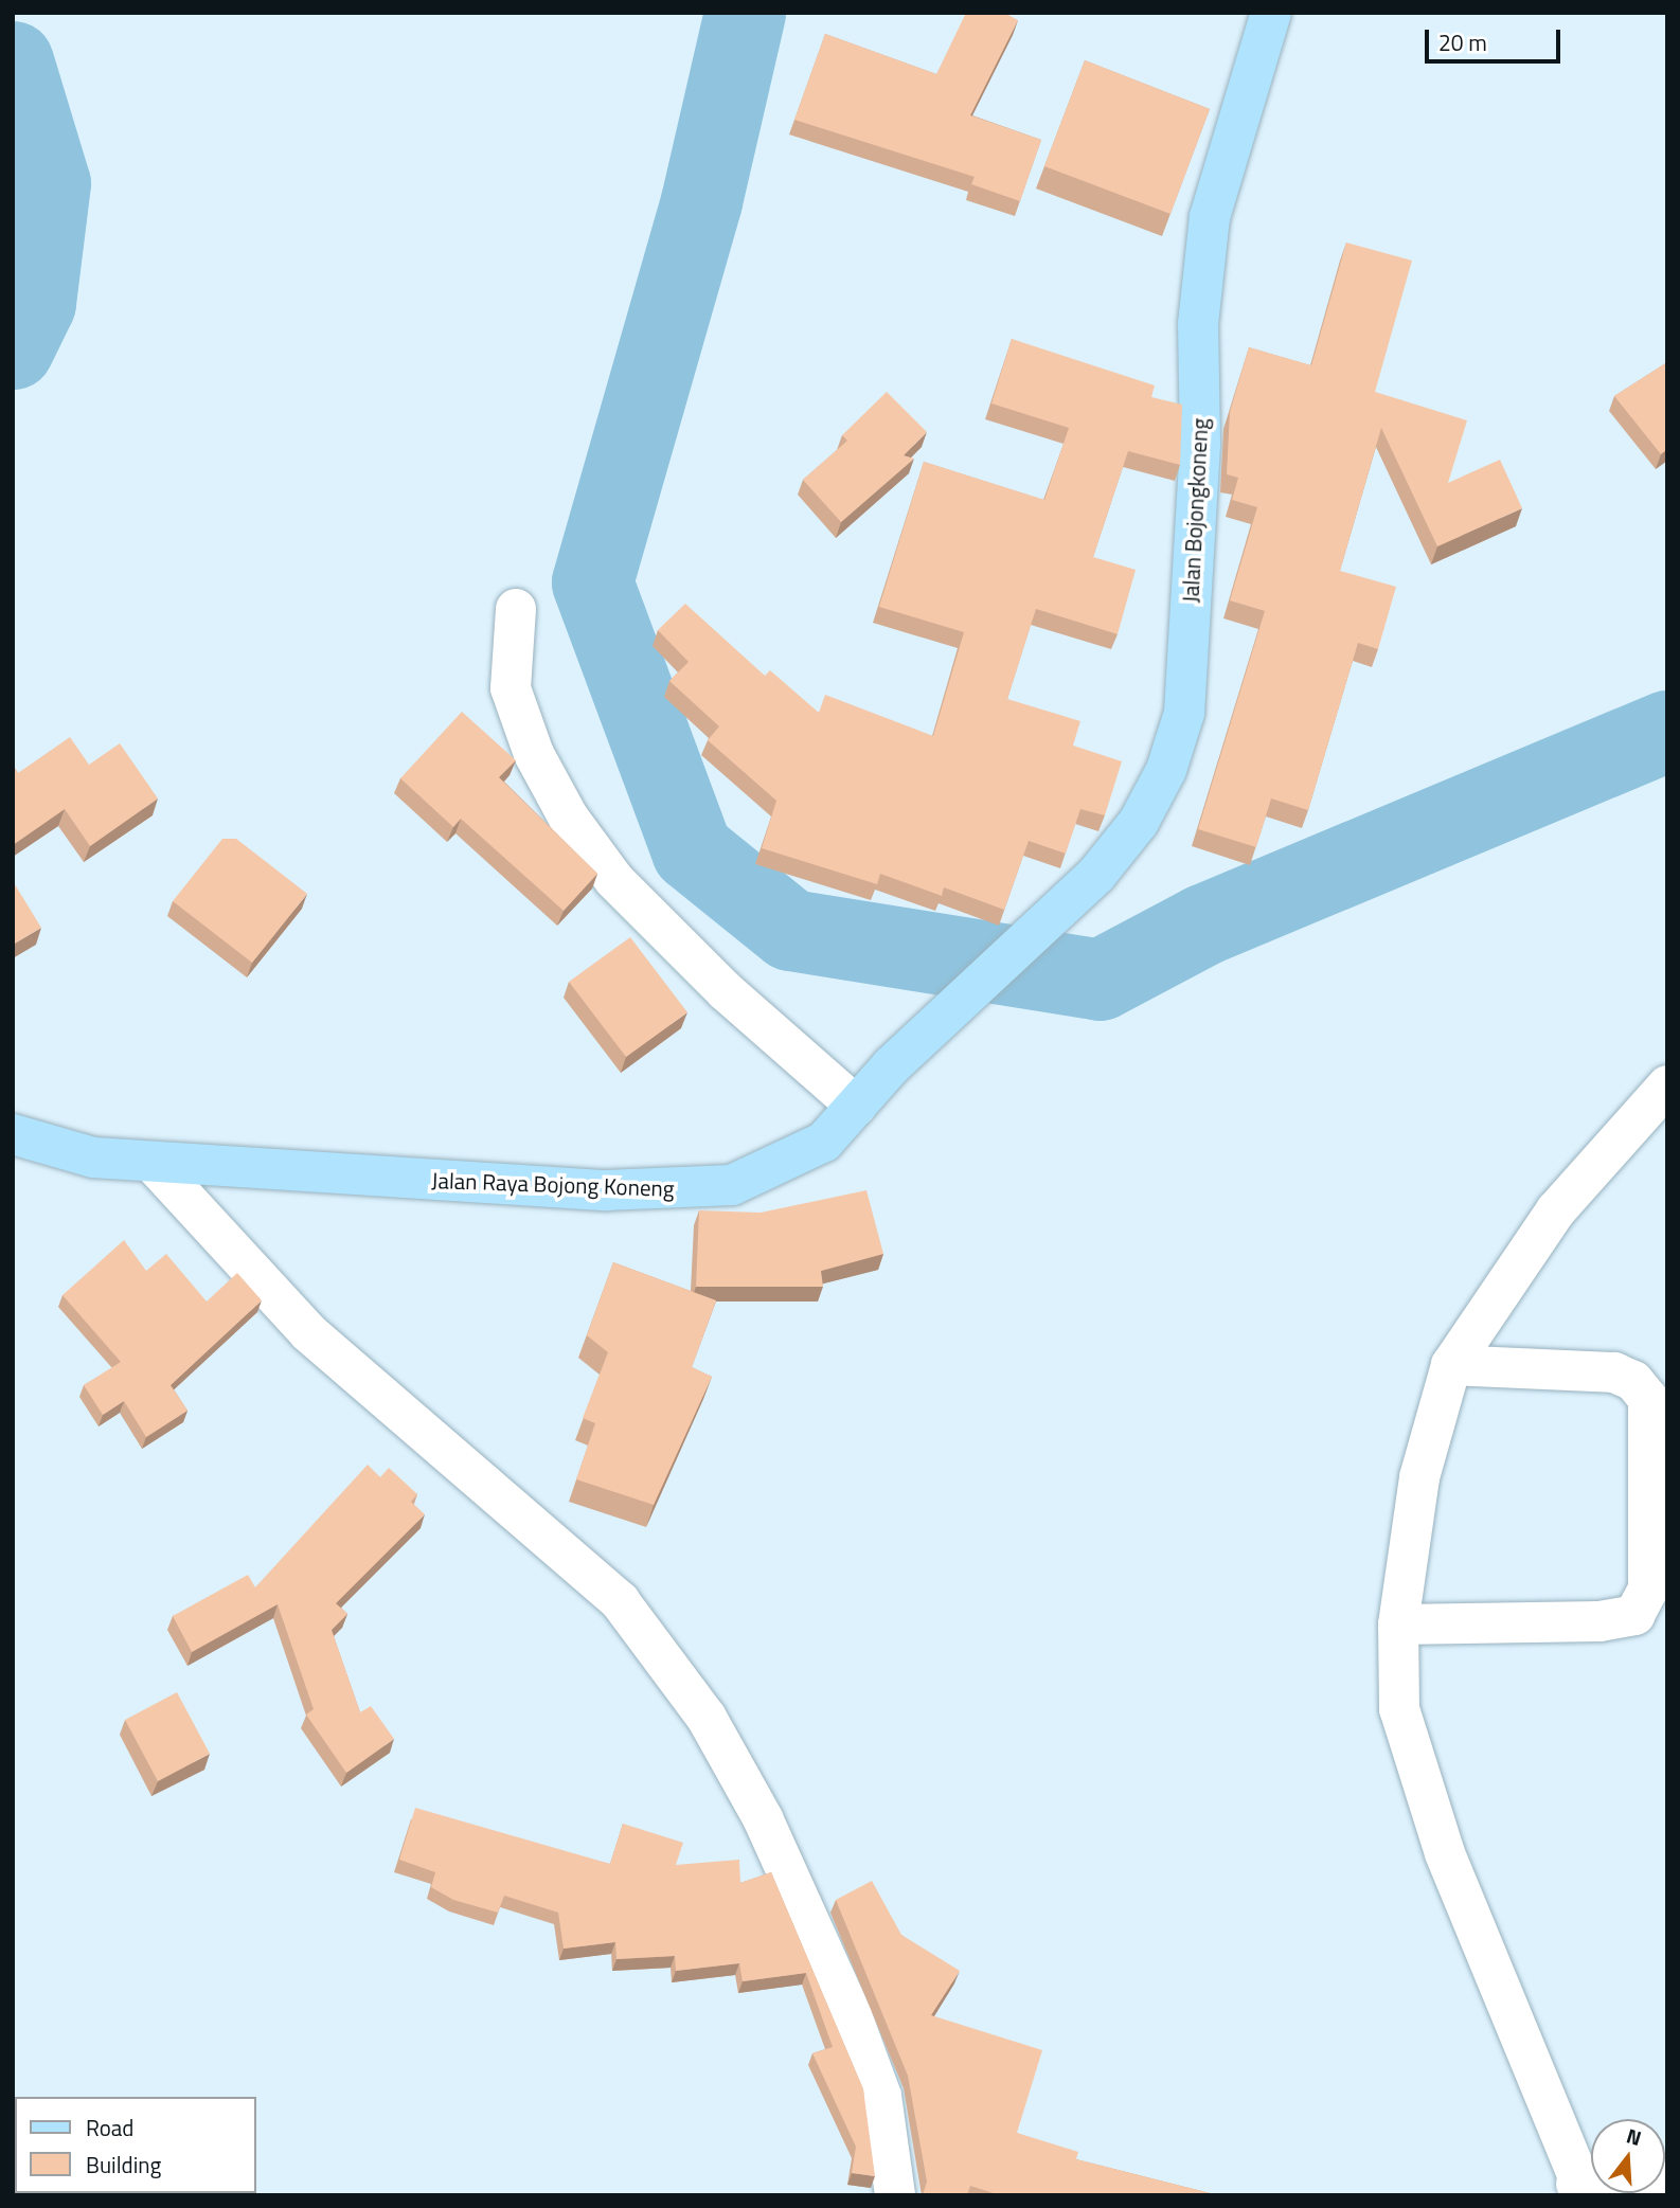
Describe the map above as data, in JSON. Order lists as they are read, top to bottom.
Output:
{
  "streets": {
    "main road": ["Jalan Bojongkoneng", "Jalan Raya Bojong Koneng"]
  },
  "crossings": [
    ["Jalan Bojongkoneng", "Jalan Raya Bojong Koneng"]
  ],
  "legend": ["Road", "Building"],
  "scale_bar": "20 m",
  "north": "top"
}
